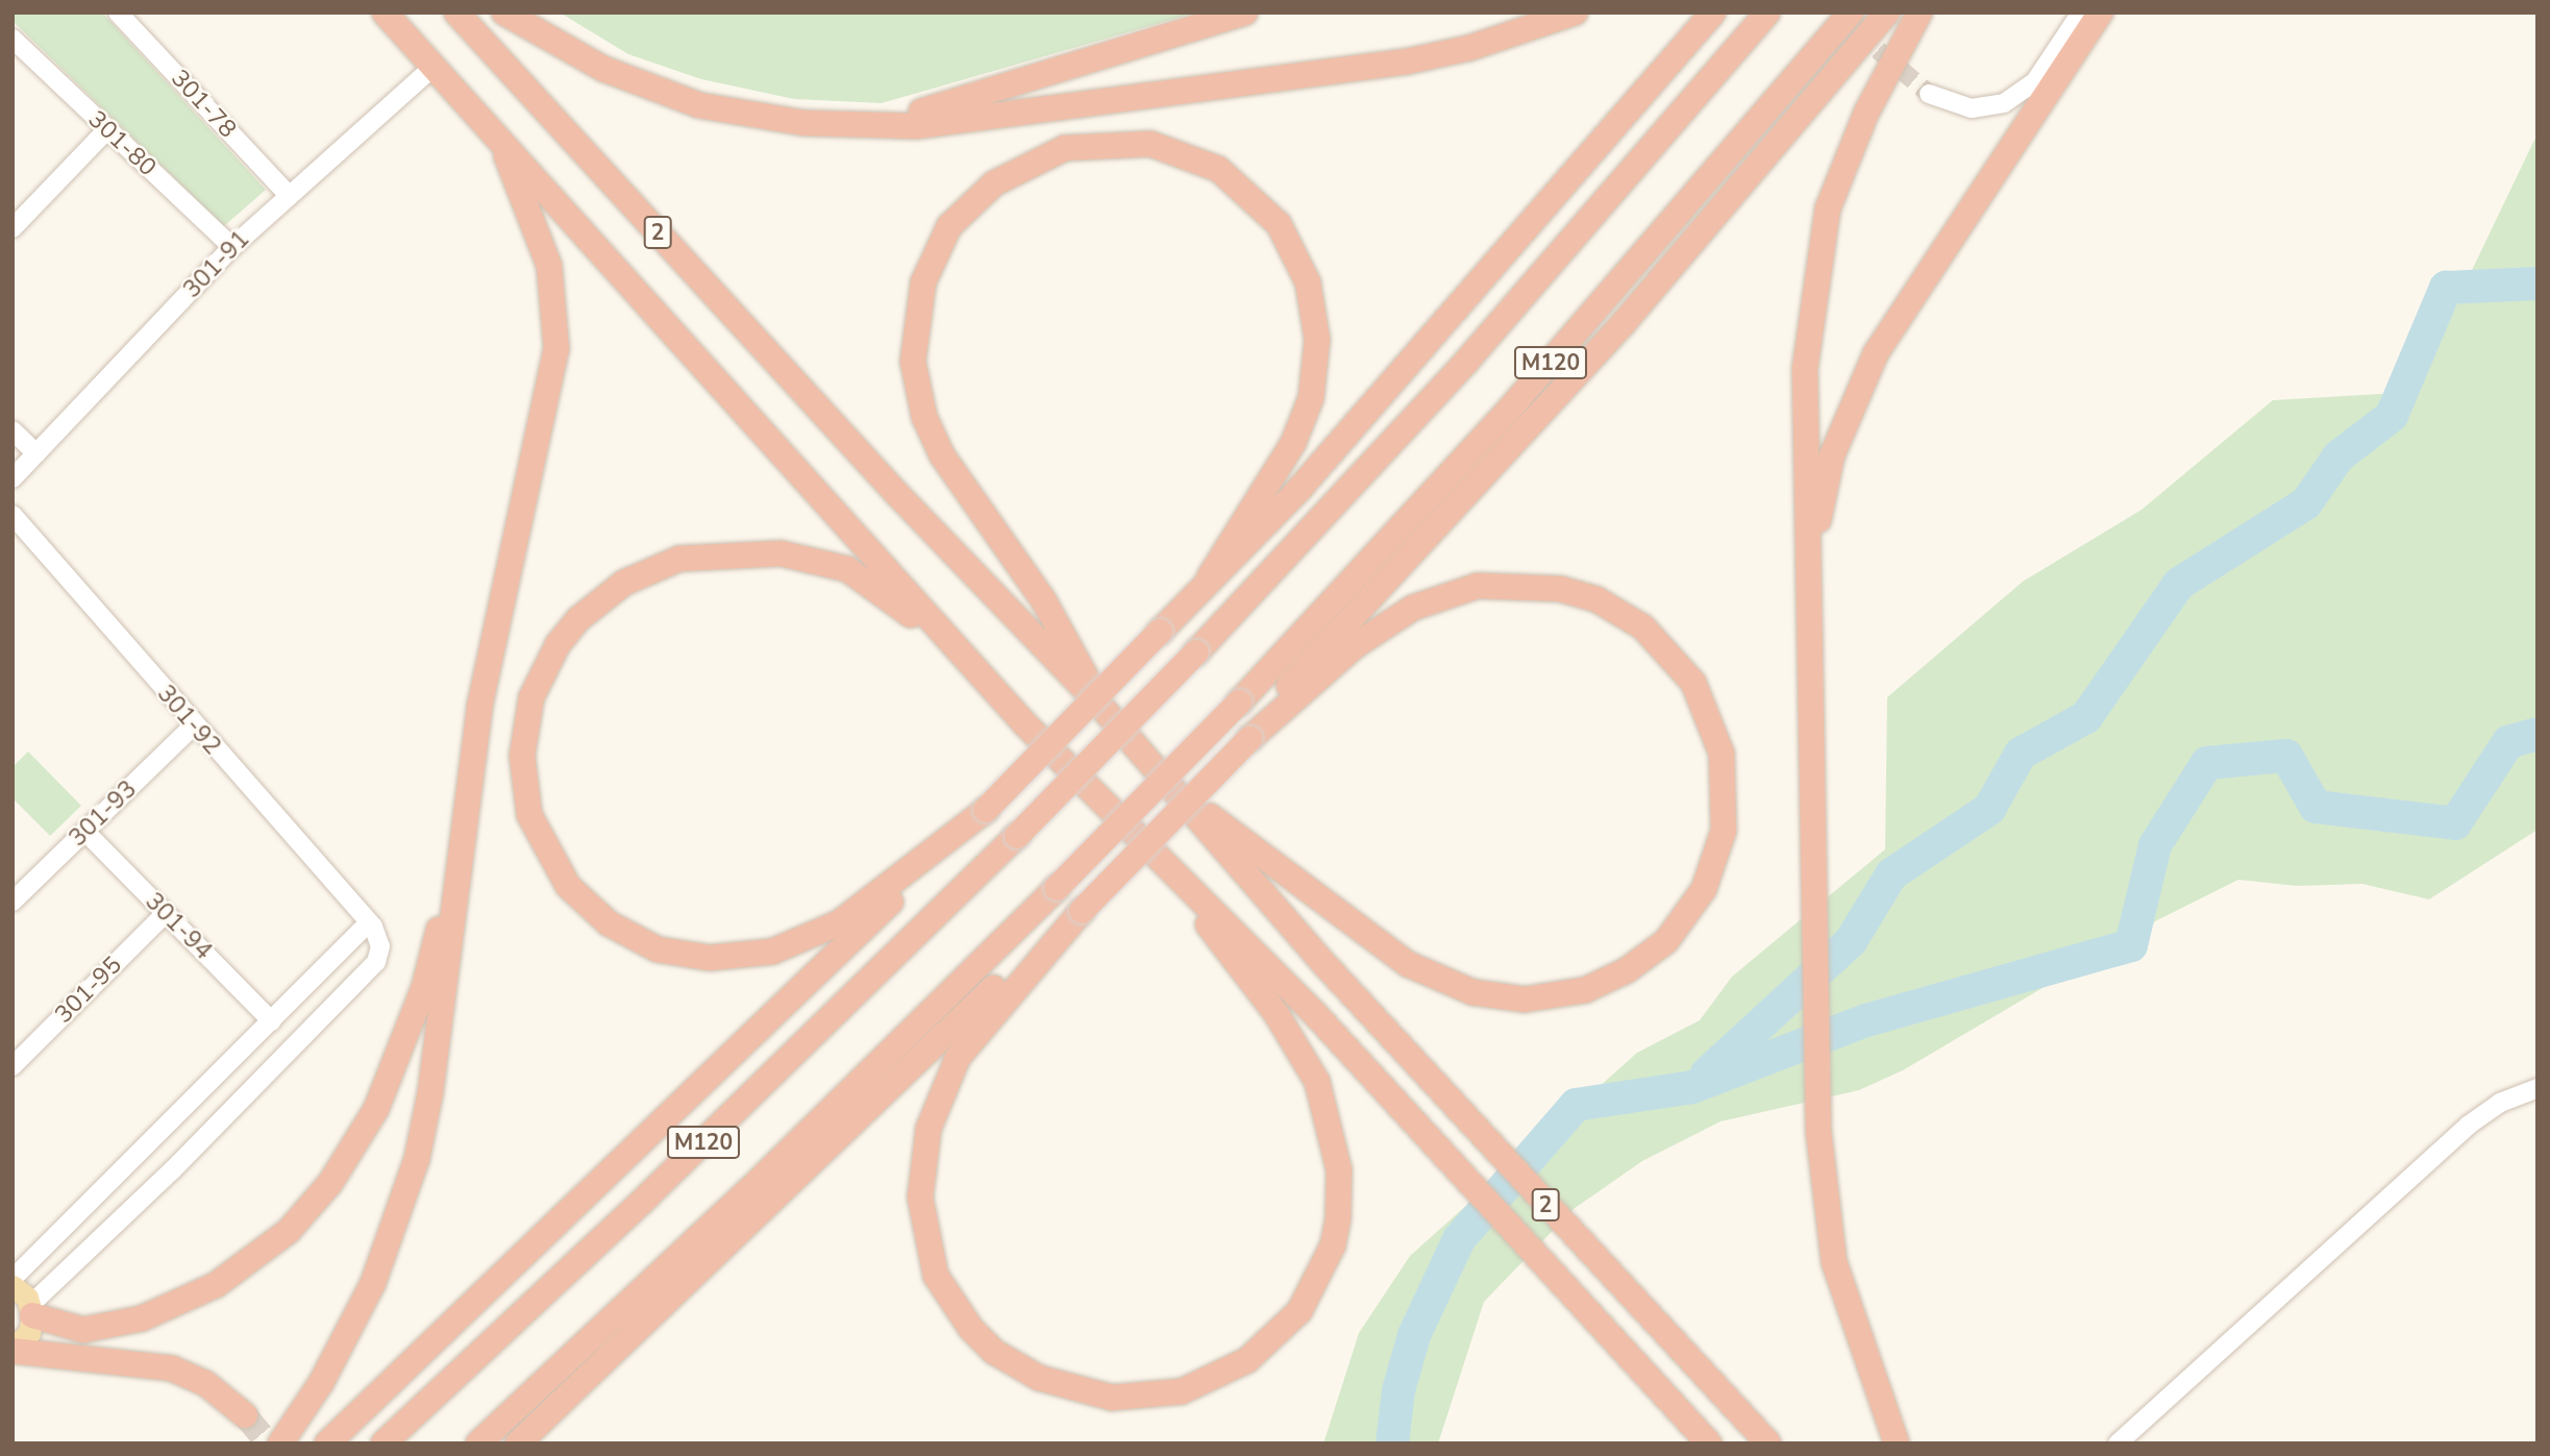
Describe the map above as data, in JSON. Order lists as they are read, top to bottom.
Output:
{
  "streets": {
    "highway": ["2", "M120"],
    "street": [
      "301-78",
      "301-80",
      "301-91",
      "301-92",
      "301-93",
      "301-94",
      "301-95"
    ]
  },
  "crossings": [
    ["301-78", "301-91"],
    ["301-80", "301-91"],
    ["2", "301-91"],
    ["301-92", "301-93"],
    ["301-93", "301-94"],
    ["301-94", "301-95"]
  ]
}
